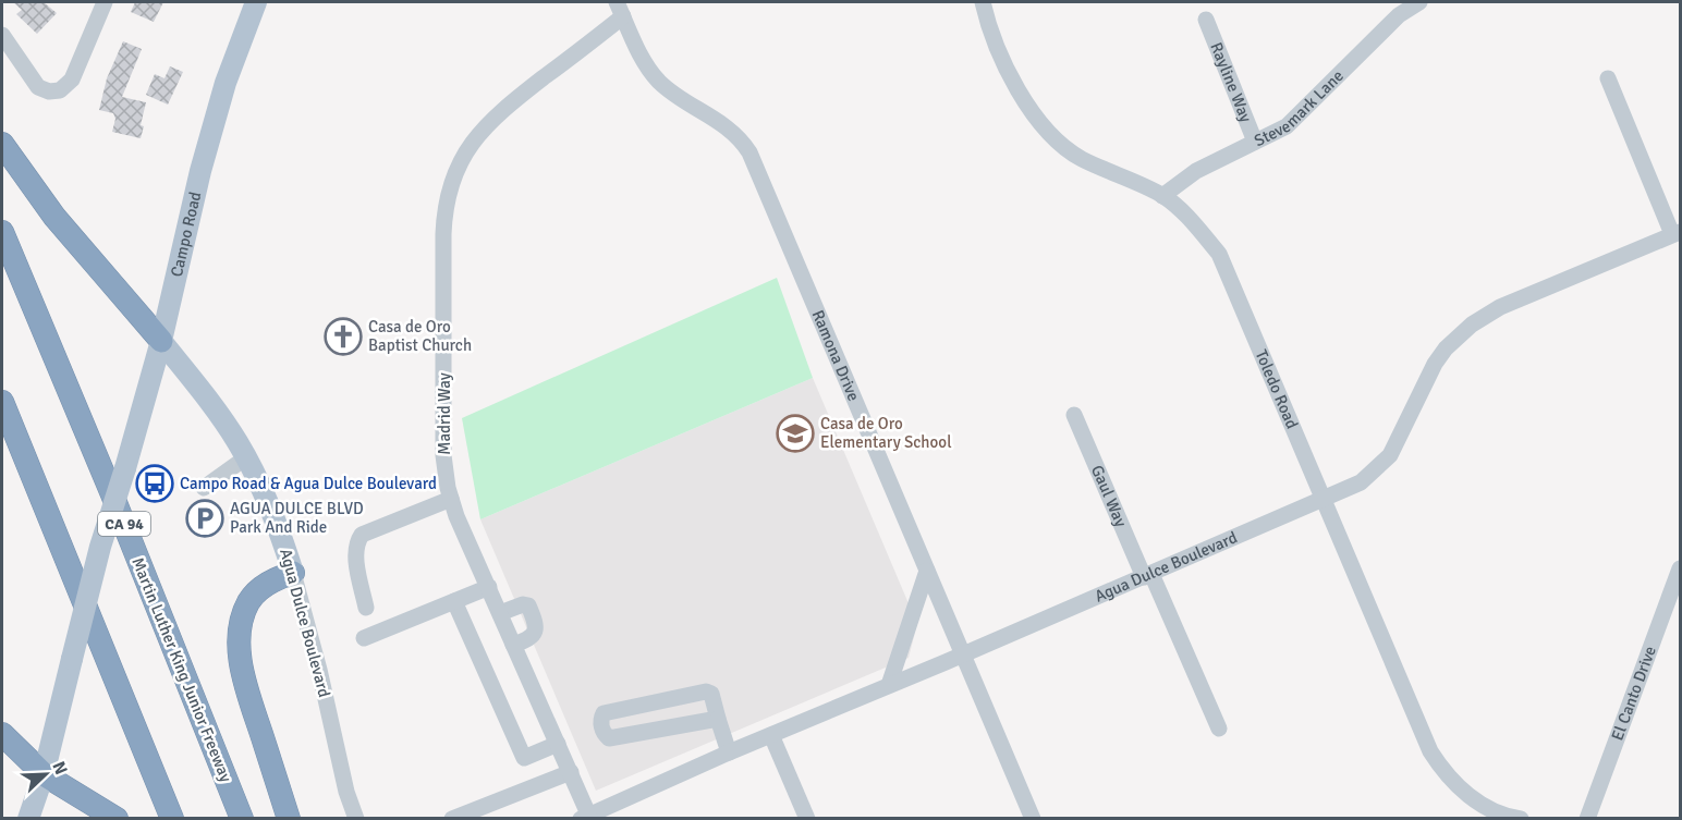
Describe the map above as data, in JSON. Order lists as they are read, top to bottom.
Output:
{
  "streets": {
    "highway": ["CA 94", "Martin Luther King Junior Freeway"],
    "main road": ["Campo Road", "Agua Dulce Boulevard"],
    "street": [
      "Rayline Way",
      "Stevemark Lane",
      "Ramona Drive",
      "Toledo Road",
      "Madrid Way",
      "Gaul Way",
      "El Canto Drive"
    ]
  },
  "crossings": [
    ["Rayline Way", "Stevemark Lane"],
    ["Stevemark Lane", "Toledo Road"],
    ["Campo Road", "Agua Dulce Boulevard"],
    ["Ramona Drive", "Madrid Way"],
    ["Ramona Drive", "Agua Dulce Boulevard"],
    ["Toledo Road", "Agua Dulce Boulevard"],
    ["Madrid Way", "Agua Dulce Boulevard"],
    ["Gaul Way", "Agua Dulce Boulevard"]
  ],
  "places": {
    "church": ["Casa de Oro Baptist Church"],
    "school or university": ["Casa de Oro Elementary School"],
    "bus stop": ["Campo Road & Agua Dulce Boulevard"],
    "parking": ["AGUA DULCE BLVD Park And Ride"]
  },
  "north": "top right"
}
